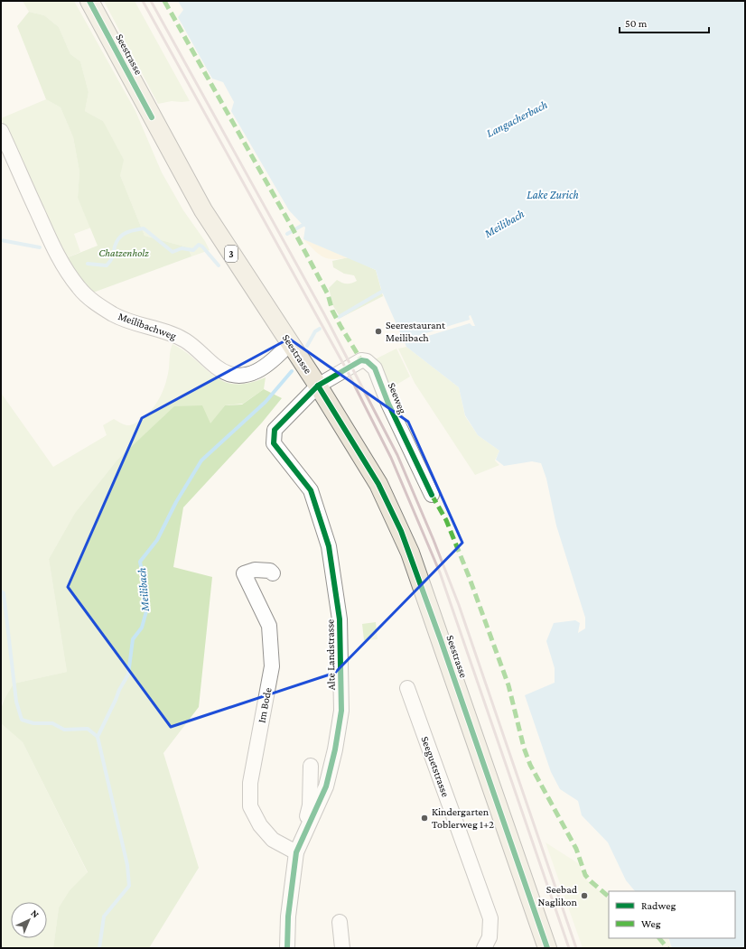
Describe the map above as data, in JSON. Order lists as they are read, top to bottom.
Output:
{
  "streets": {
    "main road": ["Seestrasse", "3"],
    "street": [
      "Meilibachweg",
      "Seeweg",
      "Alte Landstrasse",
      "Im Bode",
      "Seeguetstrasse"
    ]
  },
  "crossings": [
    ["Seestrasse", "Meilibachweg"],
    ["Seestrasse", "Seeweg"],
    ["Seestrasse", "Alte Landstrasse"],
    ["Seeweg", "Alte Landstrasse"],
    ["Alte Landstrasse", "Im Bode"]
  ],
  "water": ["Langacherbach", "Lake Zurich", "Meilibach"],
  "parks": ["Chatzenholz"],
  "places": ["Seerestaurant Meilibach", "Kindergarten Toblerweg 1+2", "Seebad Naglikon"],
  "legend": ["Radweg", "Weg"],
  "scale_bar": "50 m",
  "north": "top right"
}
